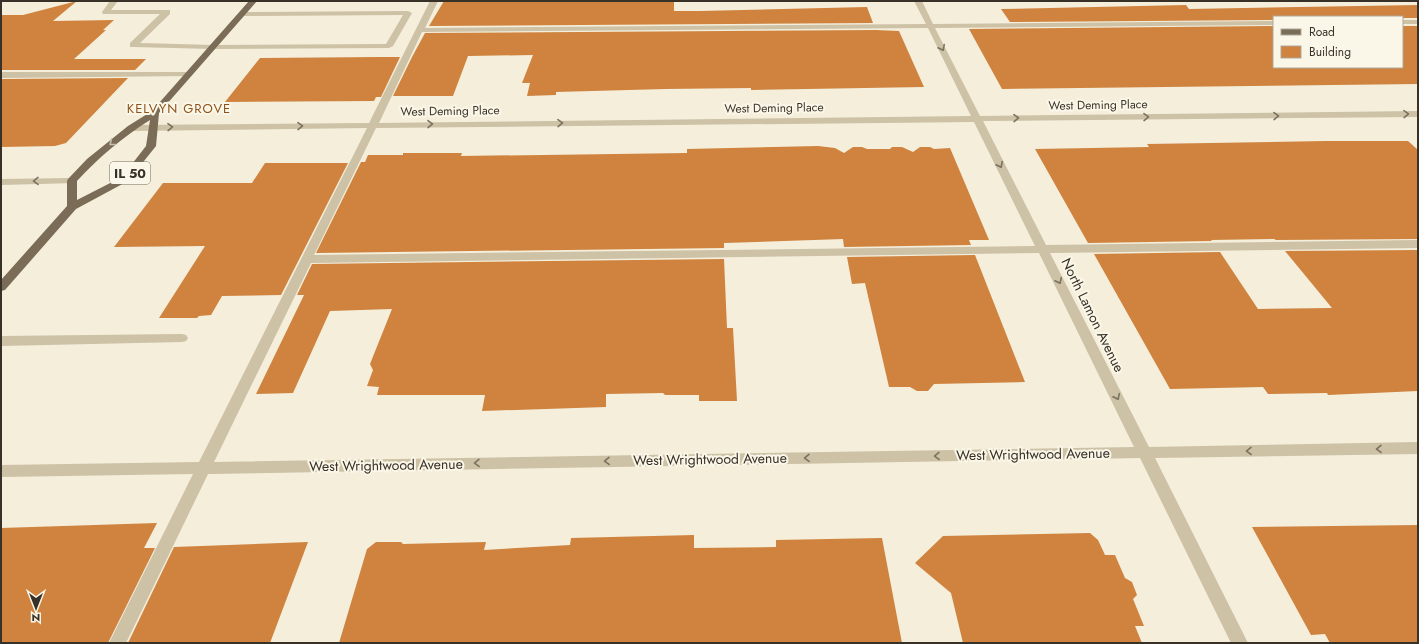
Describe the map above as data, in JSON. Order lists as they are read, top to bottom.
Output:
{
  "streets": {
    "main road": ["IL 50"],
    "street": ["West Deming Place", "North Lamon Avenue", "West Wrightwood Avenue"]
  },
  "crossings": [
    ["West Deming Place", "IL 50"],
    ["West Deming Place", "North Lamon Avenue"],
    ["North Lamon Avenue", "West Wrightwood Avenue"]
  ],
  "one_way": ["North Lamon Avenue", "West Wrightwood Avenue"],
  "districts": ["KELVYN GROVE"],
  "legend": ["Road", "Building"],
  "north": "bottom"
}
